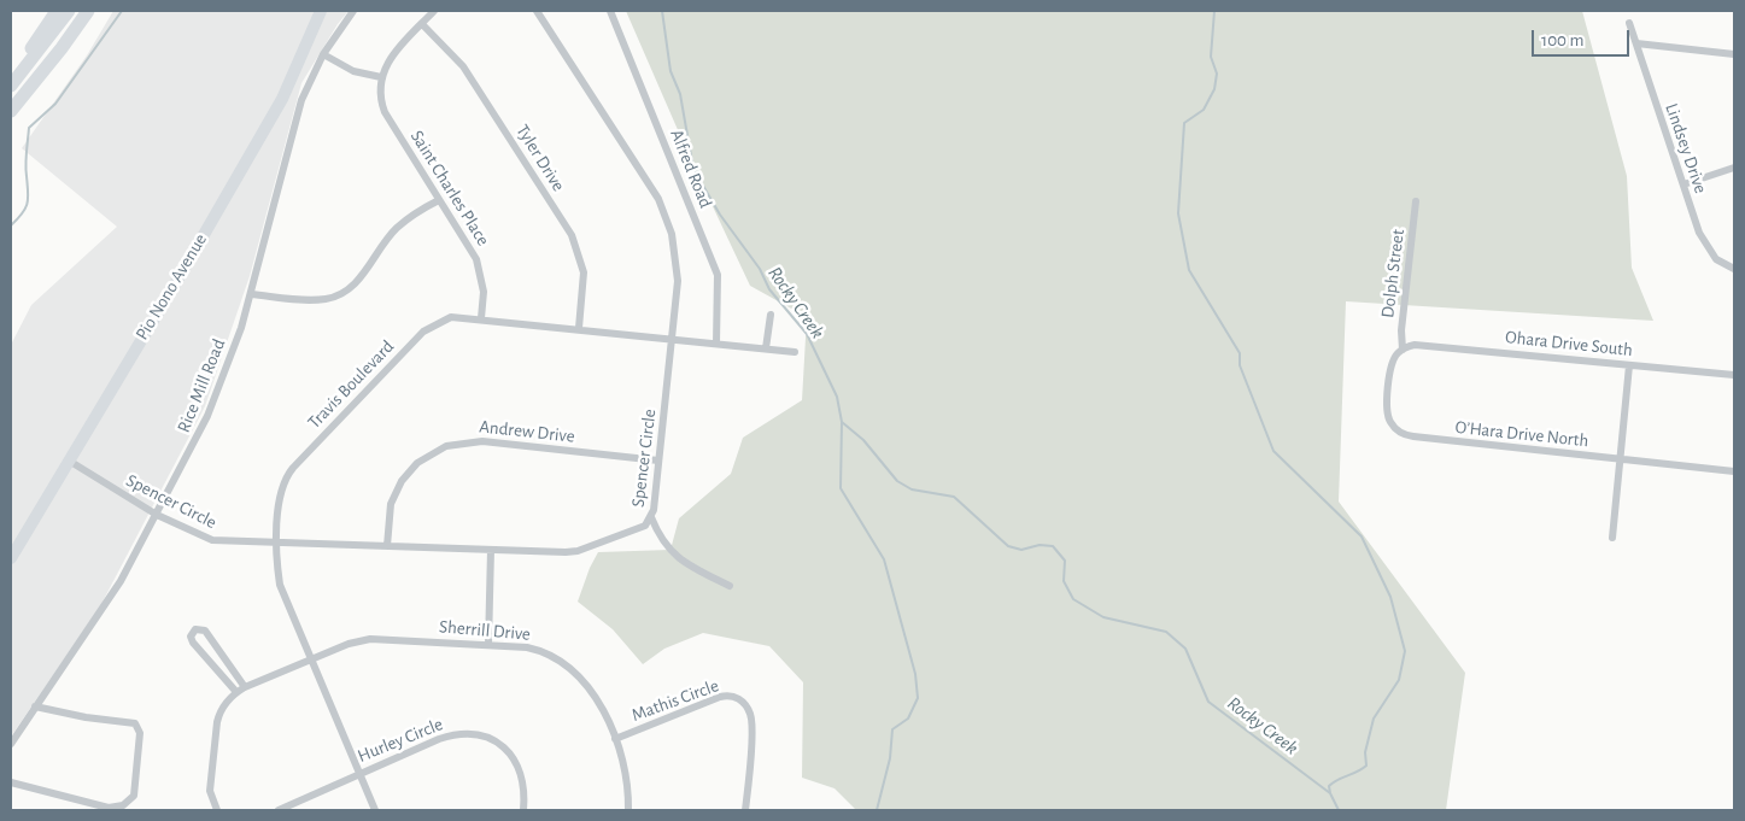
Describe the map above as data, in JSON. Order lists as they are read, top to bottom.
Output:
{
  "streets": {
    "main road": ["Pio Nono Avenue"],
    "street": [
      "Lindsey Drive",
      "Tyler Drive",
      "Alfred Road",
      "Saint Charles Place",
      "Dolph Street",
      "Ohara Drive South",
      "Travis Boulevard",
      "Rice Mill Road",
      "Andrew Drive",
      "O’Hara Drive North",
      "Spencer Circle",
      "Sherrill Drive",
      "Mathis Circle",
      "Hurley Circle"
    ]
  },
  "crossings": [
    ["Tyler Drive", "Travis Boulevard"],
    ["Alfred Road", "Travis Boulevard"],
    ["Saint Charles Place", "Travis Boulevard"],
    ["Dolph Street", "Ohara Drive South"],
    ["Dolph Street", "O’Hara Drive North"],
    ["Pio Nono Avenue", "Spencer Circle"],
    ["Ohara Drive South", "O’Hara Drive North"],
    ["Travis Boulevard", "Spencer Circle"],
    ["Travis Boulevard", "Sherrill Drive"],
    ["Travis Boulevard", "Hurley Circle"],
    ["Rice Mill Road", "Spencer Circle"],
    ["Andrew Drive", "Spencer Circle"],
    ["Sherrill Drive", "Mathis Circle"]
  ],
  "water": ["Rocky Creek"],
  "scale_bar": "100 m"
}
